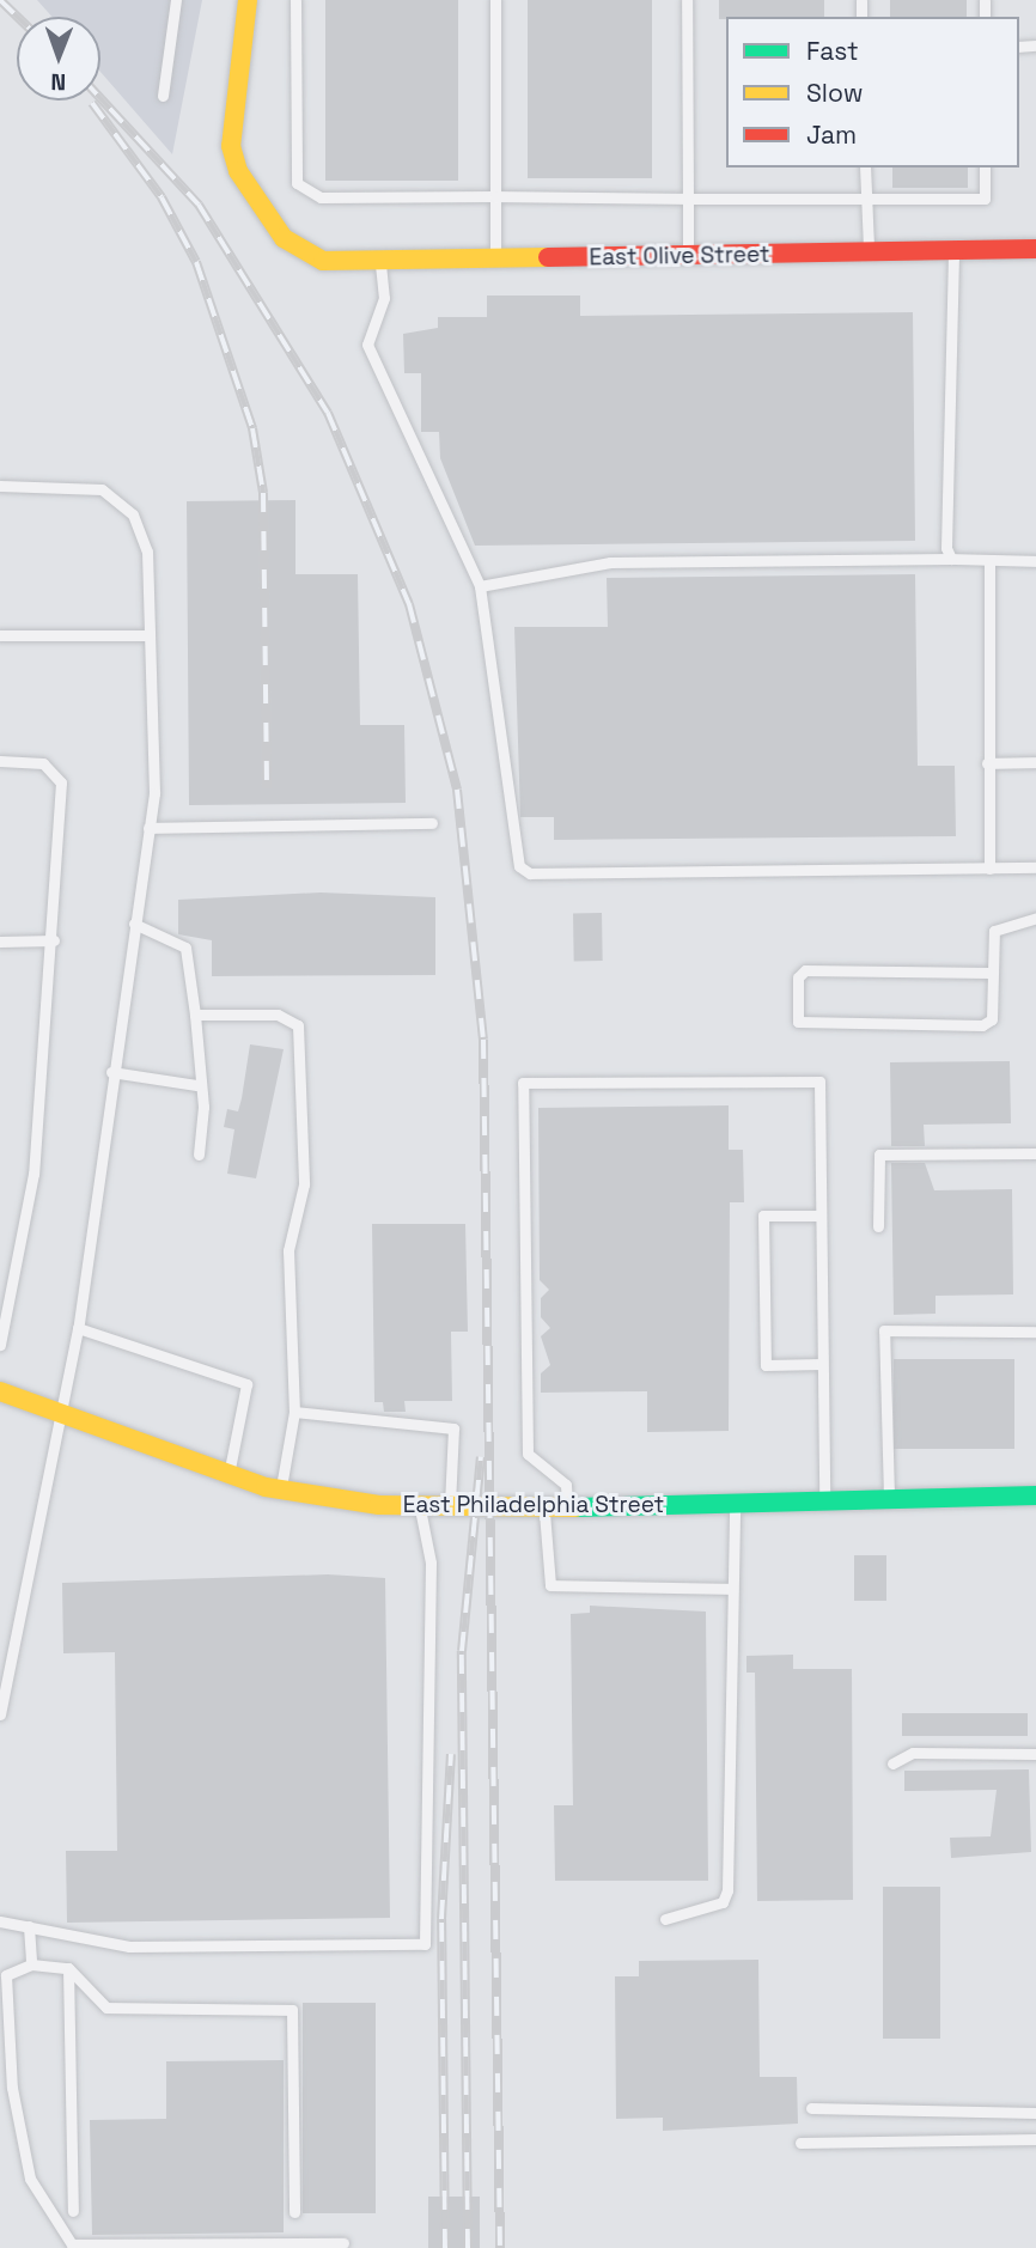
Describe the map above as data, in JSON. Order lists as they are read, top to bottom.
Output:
{
  "streets": {
    "street": ["East Olive Street", "East Philadelphia Street"]
  },
  "legend": ["Fast", "Slow", "Jam"],
  "north": "bottom"
}
